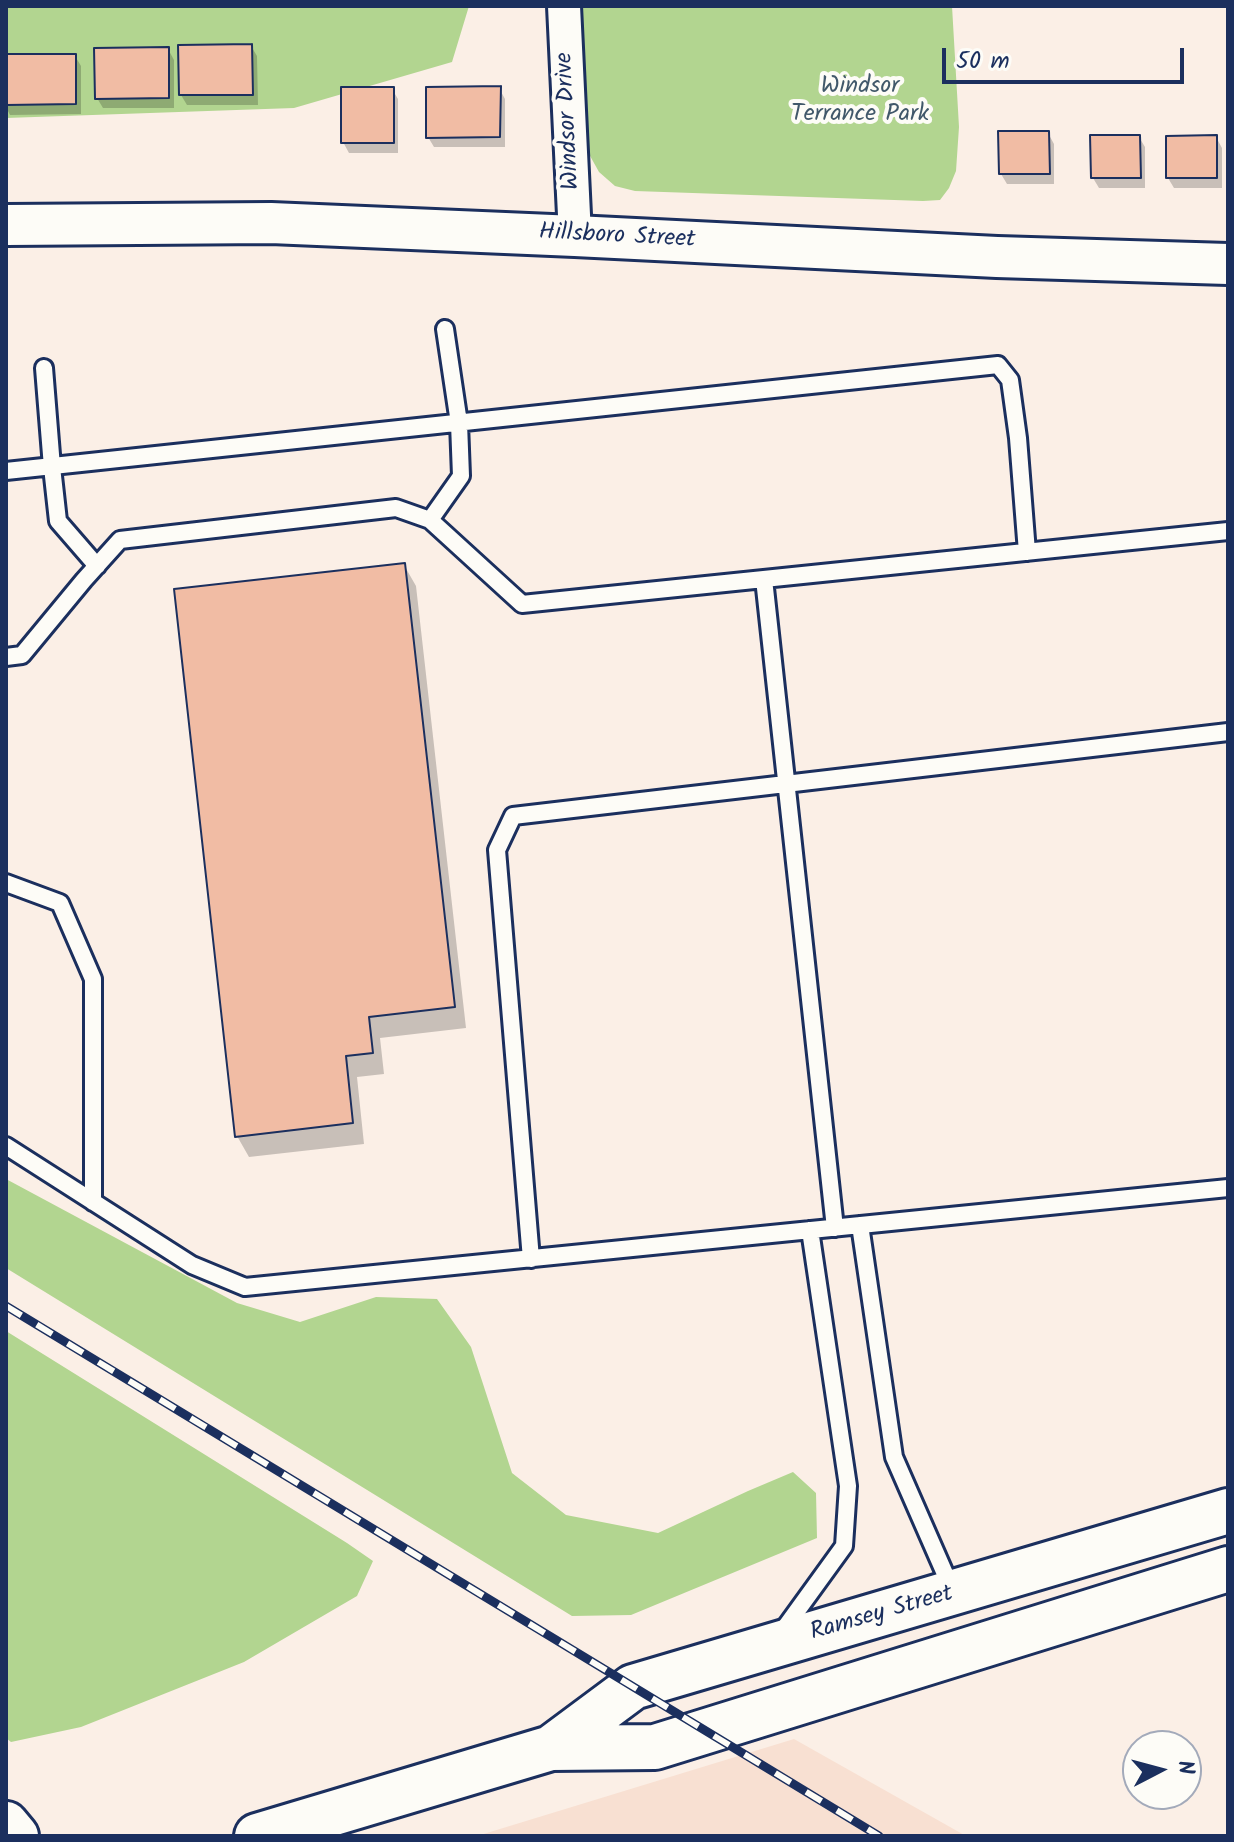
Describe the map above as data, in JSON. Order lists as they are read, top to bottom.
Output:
{
  "streets": {
    "main road": ["Ramsey Street"],
    "street": ["Windsor Drive", "Hillsboro Street"]
  },
  "crossings": [
    ["Windsor Drive", "Hillsboro Street"]
  ],
  "parks": ["Windsor Terrance Park"],
  "scale_bar": "50 m",
  "north": "right"
}
